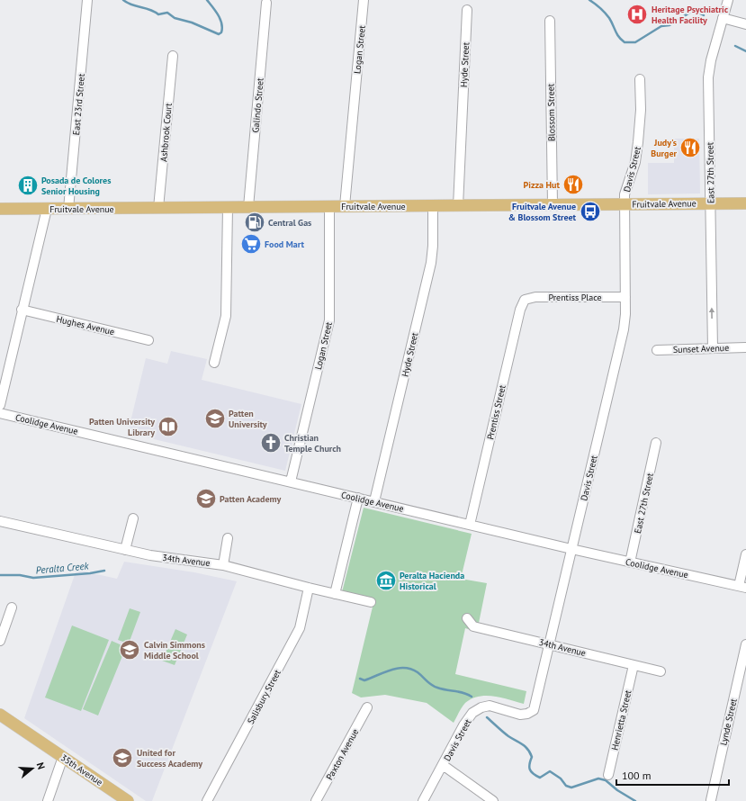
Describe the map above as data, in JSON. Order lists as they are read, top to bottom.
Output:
{
  "streets": {
    "main road": ["Fruitvale Avenue", "35th Avenue"],
    "street": [
      "Logan Street",
      "Hyde Street",
      "East 23rd Street",
      "Galindo Street",
      "Blossom Street",
      "Ashbrook Court",
      "Davis Street",
      "East 27th Street",
      "Prentiss Place",
      "Hughes Avenue",
      "Sunset Avenue",
      "Prentiss Street",
      "Coolidge Avenue",
      "34th Avenue",
      "Salisbury Street",
      "Henrietta Street",
      "Lynde Street",
      "Paxton Avenue"
    ]
  },
  "crossings": [
    ["Logan Street", "Fruitvale Avenue"],
    ["Logan Street", "Coolidge Avenue"],
    ["Hyde Street", "Fruitvale Avenue"],
    ["Hyde Street", "Coolidge Avenue"],
    ["East 23rd Street", "Fruitvale Avenue"],
    ["Galindo Street", "Fruitvale Avenue"],
    ["Blossom Street", "Fruitvale Avenue"],
    ["Ashbrook Court", "Fruitvale Avenue"],
    ["Davis Street", "Fruitvale Avenue"],
    ["Davis Street", "Prentiss Place"],
    ["Davis Street", "Coolidge Avenue"],
    ["Davis Street", "34th Avenue"],
    ["East 27th Street", "Fruitvale Avenue"],
    ["East 27th Street", "Sunset Avenue"],
    ["East 27th Street", "Coolidge Avenue"],
    ["Prentiss Place", "Prentiss Street"],
    ["Prentiss Street", "Coolidge Avenue"],
    ["34th Avenue", "Salisbury Street"],
    ["34th Avenue", "Henrietta Street"]
  ],
  "water": ["Peralta Creek"],
  "places": {
    "hospital": ["Heritage Psychiatric Health Facility"],
    "restaurant": ["Judy's Burger", "Pizza Hut"],
    "building": ["Posada de Colores Senior Housing"],
    "bus stop": ["Fruitvale Avenue & Blossom Street"],
    "fuel station": ["Central Gas"],
    "supermarket": ["Food Mart"],
    "school or university": [
      "Patten University",
      "Patten Academy",
      "Calvin Simmons Middle School",
      "United for Success Academy"
    ],
    "library": ["Patten University Library"],
    "church": ["Christian Temple Church"],
    "museum": ["Peralta Hacienda Historical"]
  },
  "scale_bar": "100 m",
  "north": "right"
}
